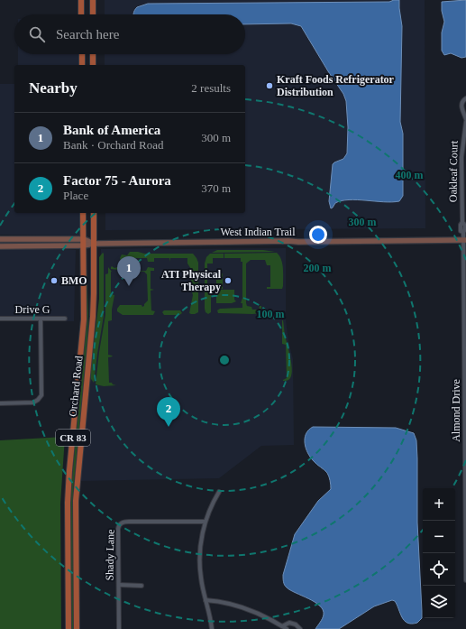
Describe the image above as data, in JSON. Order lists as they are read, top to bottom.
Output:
{
  "streets": {
    "main road": ["West Indian Trail", "Orchard Road", "CR 83"],
    "street": [
      "Oakleaf Court",
      "Drive G",
      "Almond Drive",
      "Shady Lane"
    ]
  },
  "crossings": [
    ["Oakleaf Court", "West Indian Trail"],
    ["Oakleaf Court", "Almond Drive"],
    ["West Indian Trail", "Orchard Road"],
    ["West Indian Trail", "Almond Drive"]
  ],
  "places": ["Kraft Foods Refrigerator Distribution", "BMO", "ATI Physical Therapy"],
  "page": {
    "search": "Search here",
    "heading": ["Nearby", "2 results"],
    "list": [
      {
        "mark": "1",
        "name": "Bank of America",
        "note": "Bank · Orchard Road",
        "value": "300 m"
      },
      {
        "mark": "2",
        "name": "Factor 75 - Aurora",
        "note": "Place",
        "value": "370 m"
      }
    ],
    "pins": ["1", "2"],
    "map_buttons": ["+", "−"]
  },
  "rings": [
    "400 m",
    "300 m",
    "200 m",
    "100 m"
  ]
}
